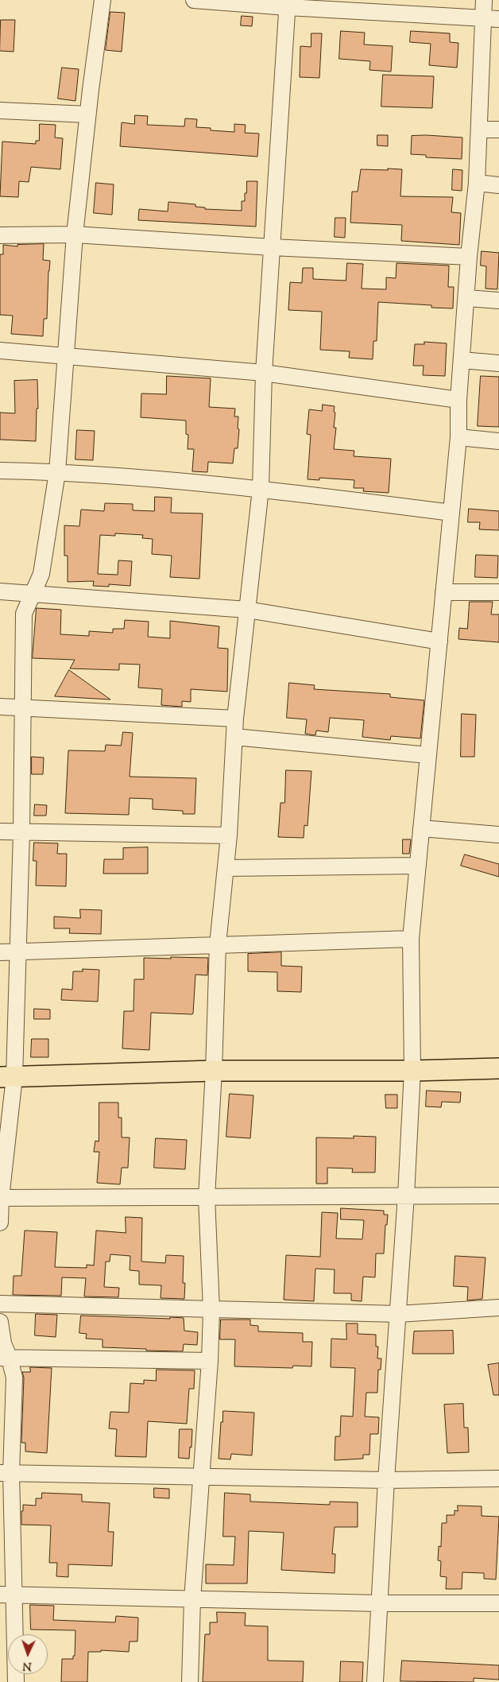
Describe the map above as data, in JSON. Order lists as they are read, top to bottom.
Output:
{
  "north": "bottom"
}
